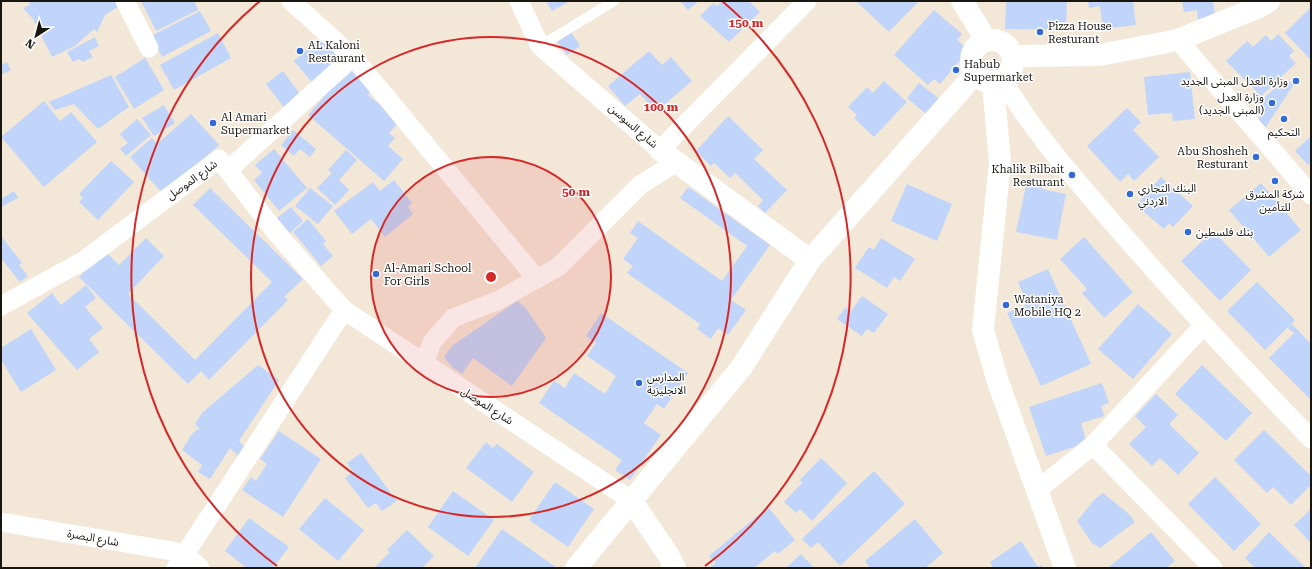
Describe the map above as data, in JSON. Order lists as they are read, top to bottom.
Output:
{
  "streets": {
    "street": ["شارع السوسن", "شارع الموصل", "شارع البصرة"]
  },
  "places": [
    "Pizza House Resturant",
    "AL Kaloni Restaurant",
    "Habub Supermarket",
    "وزارة العدل المبنى الجديد",
    "وزارة العدل (المبنى الجديد)",
    "التحكيم",
    "Al Amari Supermarket",
    "Abu Shosheh Resturant",
    "Khalik Bilbait Resturant",
    "شركة المشرق للتأمين",
    "البنك التجاري الاردني",
    "بنك فلسطين",
    "Al-Amari School For Girls",
    "Wataniya Mobile HQ 2",
    "المدارس الانجليزية"
  ],
  "north": "bottom left",
  "rings": ["150 m", "100 m", "50 m"]
}
